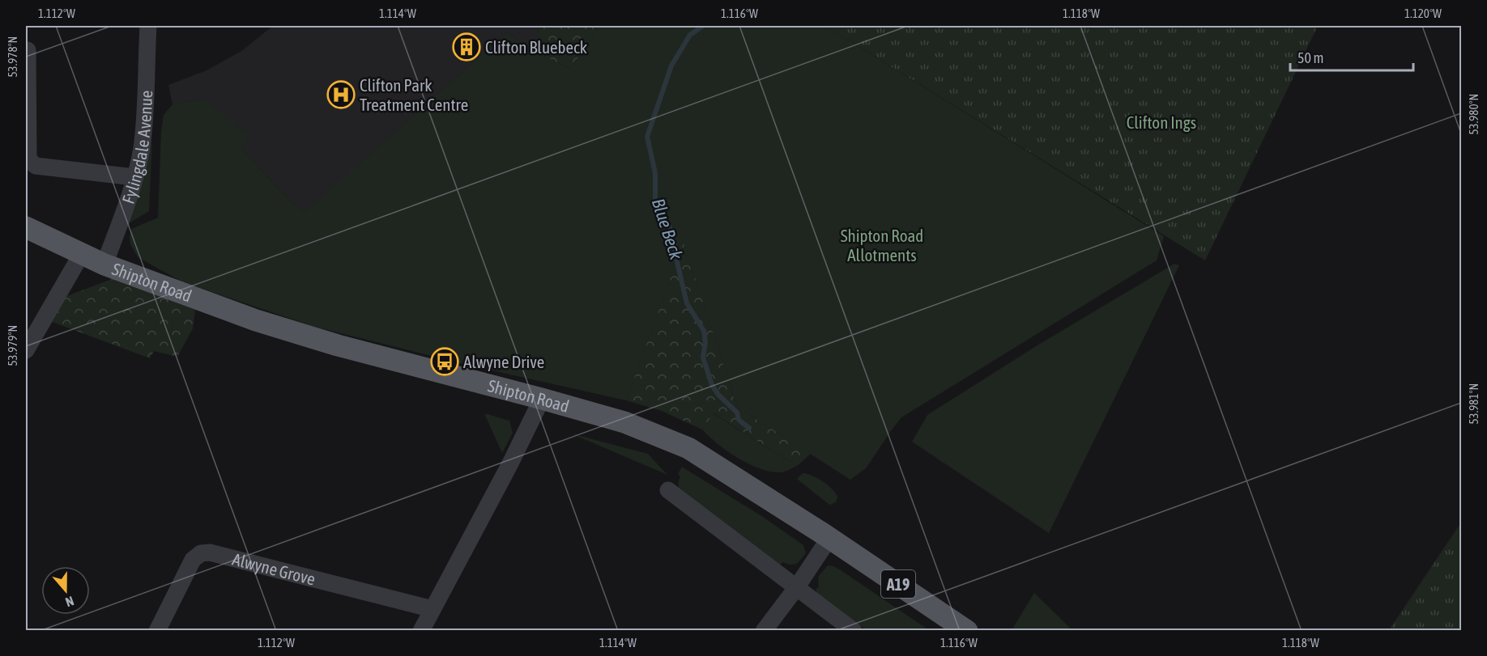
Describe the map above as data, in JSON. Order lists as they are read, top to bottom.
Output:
{
  "streets": {
    "main road": ["Shipton Road", "A19"],
    "street": ["Fylingdale Avenue", "Alwyne Grove"]
  },
  "crossings": [
    ["Fylingdale Avenue", "Shipton Road"]
  ],
  "water": ["Blue Beck"],
  "parks": ["Clifton Ings", "Shipton Road Allotments"],
  "places": {
    "building": ["Clifton Bluebeck"],
    "hospital": ["Clifton Park Treatment Centre"],
    "bus stop": ["Alwyne Drive"]
  },
  "scale_bar": "50 m",
  "north": "bottom",
  "coordinates": [
    "1.112°W",
    "1.114°W",
    "1.116°W",
    "1.118°W",
    "1.120°W",
    "53.978°N",
    "53.980°N",
    "53.979°N",
    "53.981°N"
  ]
}
